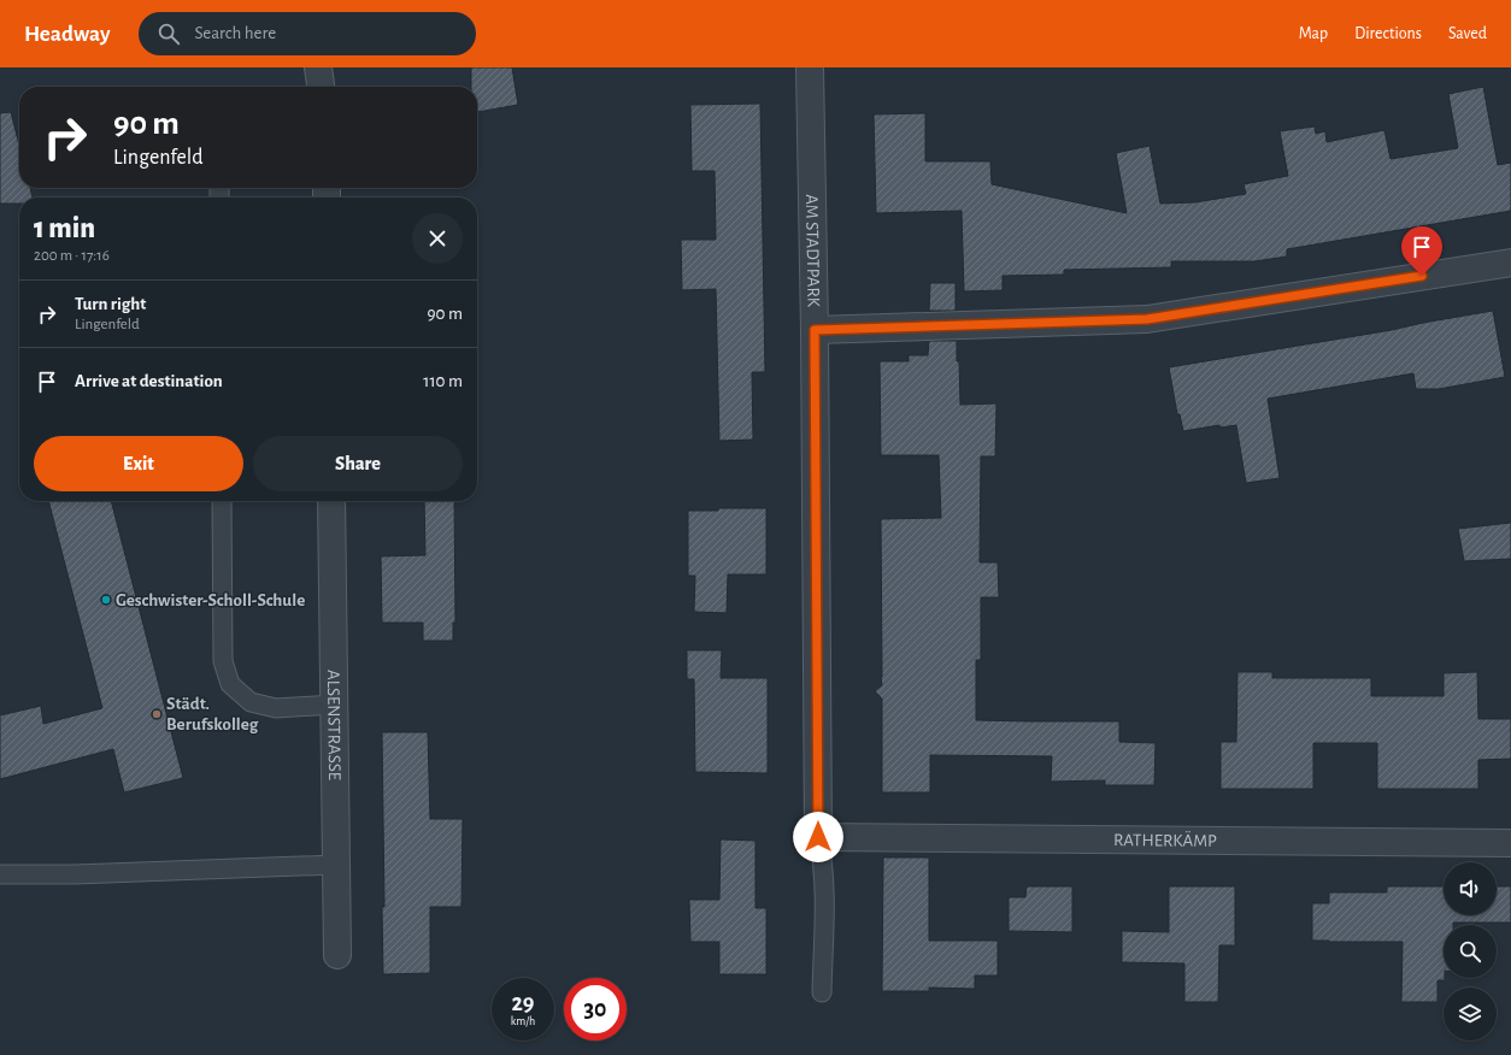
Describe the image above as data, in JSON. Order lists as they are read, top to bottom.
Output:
{
  "streets": {
    "street": ["AM STADTPARK", "ALSENSTRASSE", "RATHERKÄMP"]
  },
  "crossings": [
    ["AM STADTPARK", "RATHERKÄMP"]
  ],
  "places": ["Geschwister-Scholl-Schule", "Städt. Berufskolleg"],
  "page": {
    "header": "Headway",
    "search": "Search here",
    "nav": ["Map", "Directions", "Saved"],
    "turn": ["90 m", "Lingenfeld"],
    "heading": ["1 min", "200 m · 17:16"],
    "list": [
      {
        "name": "Turn right",
        "note": "Lingenfeld",
        "value": "90 m"
      },
      {
        "name": "Arrive at destination",
        "value": "110 m"
      }
    ],
    "buttons": ["Exit", "Share"],
    "speed": "29 km/h",
    "limit": "30"
  }
}
